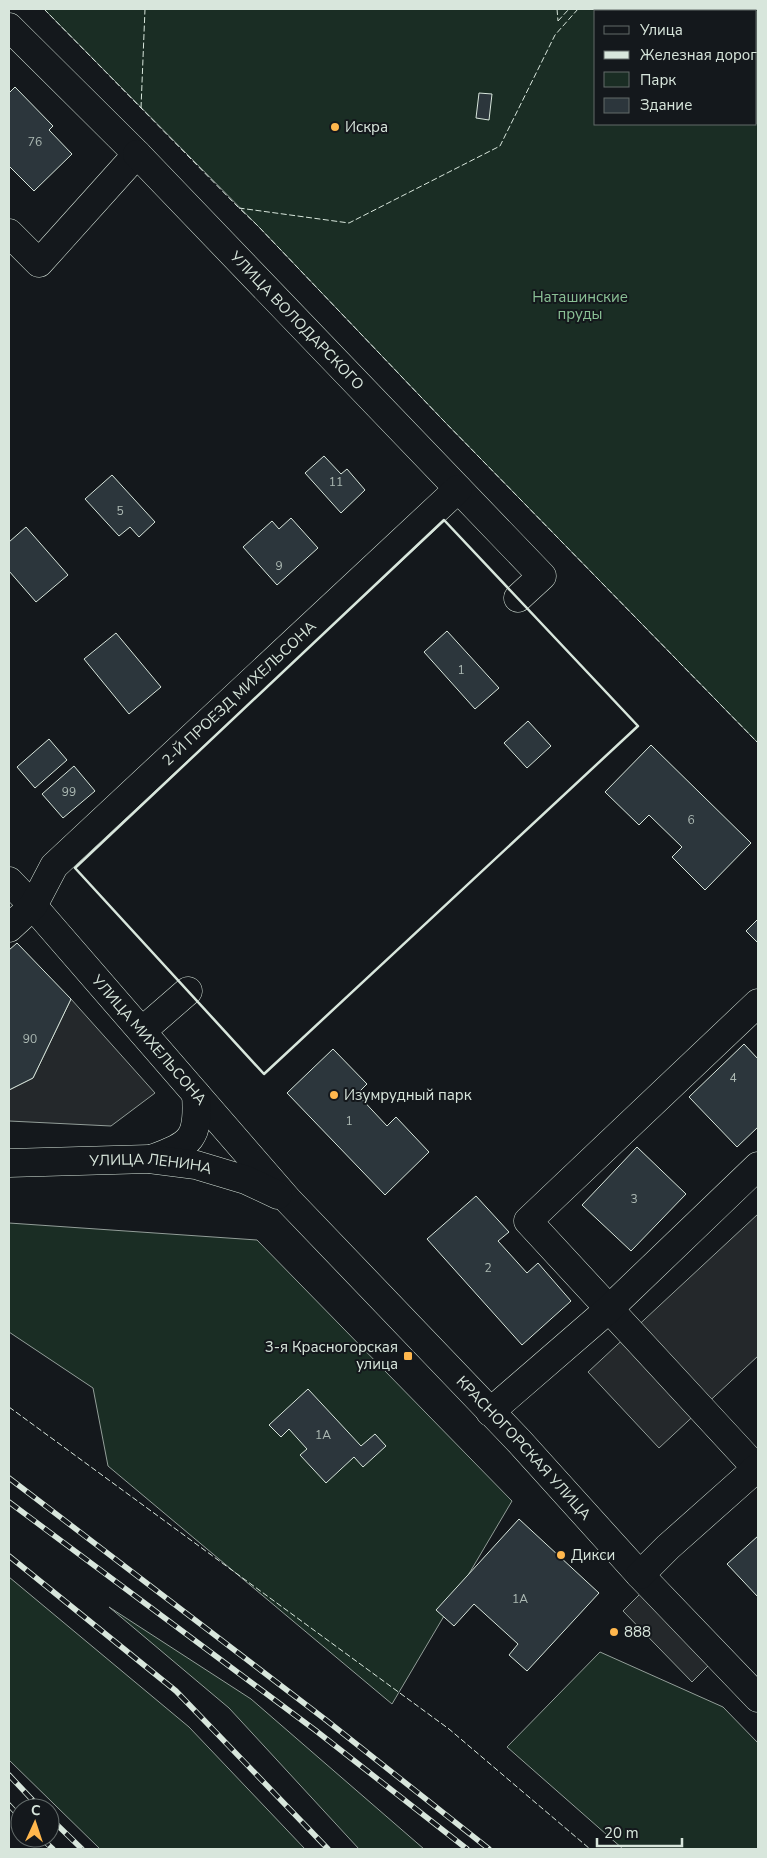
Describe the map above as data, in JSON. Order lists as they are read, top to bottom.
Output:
{
  "streets": {
    "street": [
      "УЛИЦА ВОЛОДАРСКОГО",
      "2-Й ПРОЕЗД МИХЕЛЬСОНА",
      "УЛИЦА МИХЕЛЬСОНА",
      "УЛИЦА ЛЕНИНА",
      "КРАСНОГОРСКАЯ УЛИЦА"
    ]
  },
  "crossings": [
    ["УЛИЦА ВОЛОДАРСКОГО", "2-Й ПРОЕЗД МИХЕЛЬСОНА"],
    ["2-Й ПРОЕЗД МИХЕЛЬСОНА", "УЛИЦА МИХЕЛЬСОНА"],
    ["УЛИЦА МИХЕЛЬСОНА", "УЛИЦА ЛЕНИНА"],
    ["УЛИЦА МИХЕЛЬСОНА", "КРАСНОГОРСКАЯ УЛИЦА"],
    ["УЛИЦА ЛЕНИНА", "КРАСНОГОРСКАЯ УЛИЦА"]
  ],
  "parks": ["Наташинские пруды"],
  "places": {
    "other": [
      "Искра",
      "Изумрудный парк",
      "Дикси",
      "888"
    ],
    "transit": ["3-я Красногорская улица"]
  },
  "house_numbers": [
    "76",
    "11",
    "5",
    "9",
    "1",
    "99",
    "6",
    "90",
    "4",
    "1",
    "3",
    "2",
    "1А",
    "1А"
  ],
  "legend": [
    "Улица",
    "Железная дорога",
    "Парк",
    "Здание"
  ],
  "scale_bar": "20 m",
  "north": "top"
}
